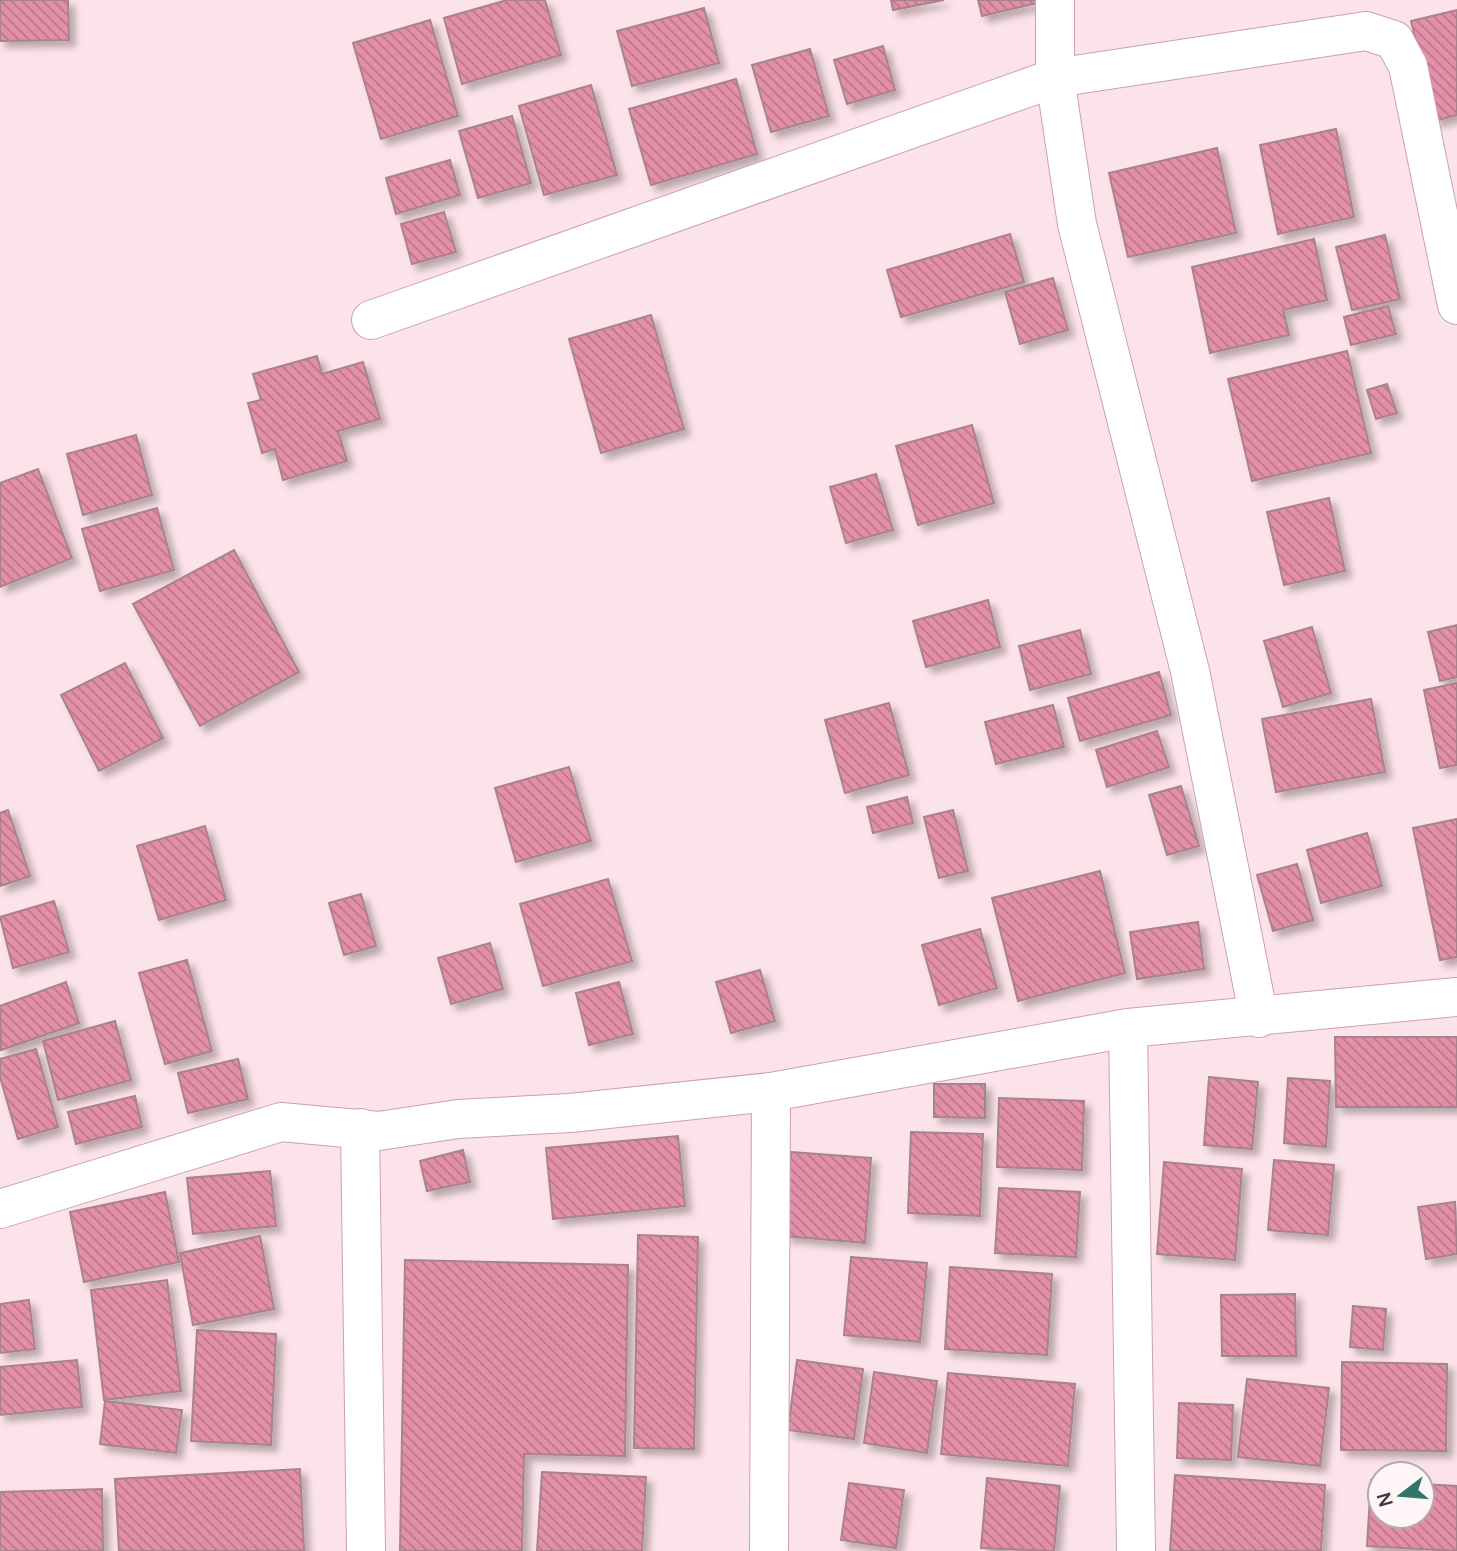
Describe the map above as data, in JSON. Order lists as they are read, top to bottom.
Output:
{
  "north": "left"
}
